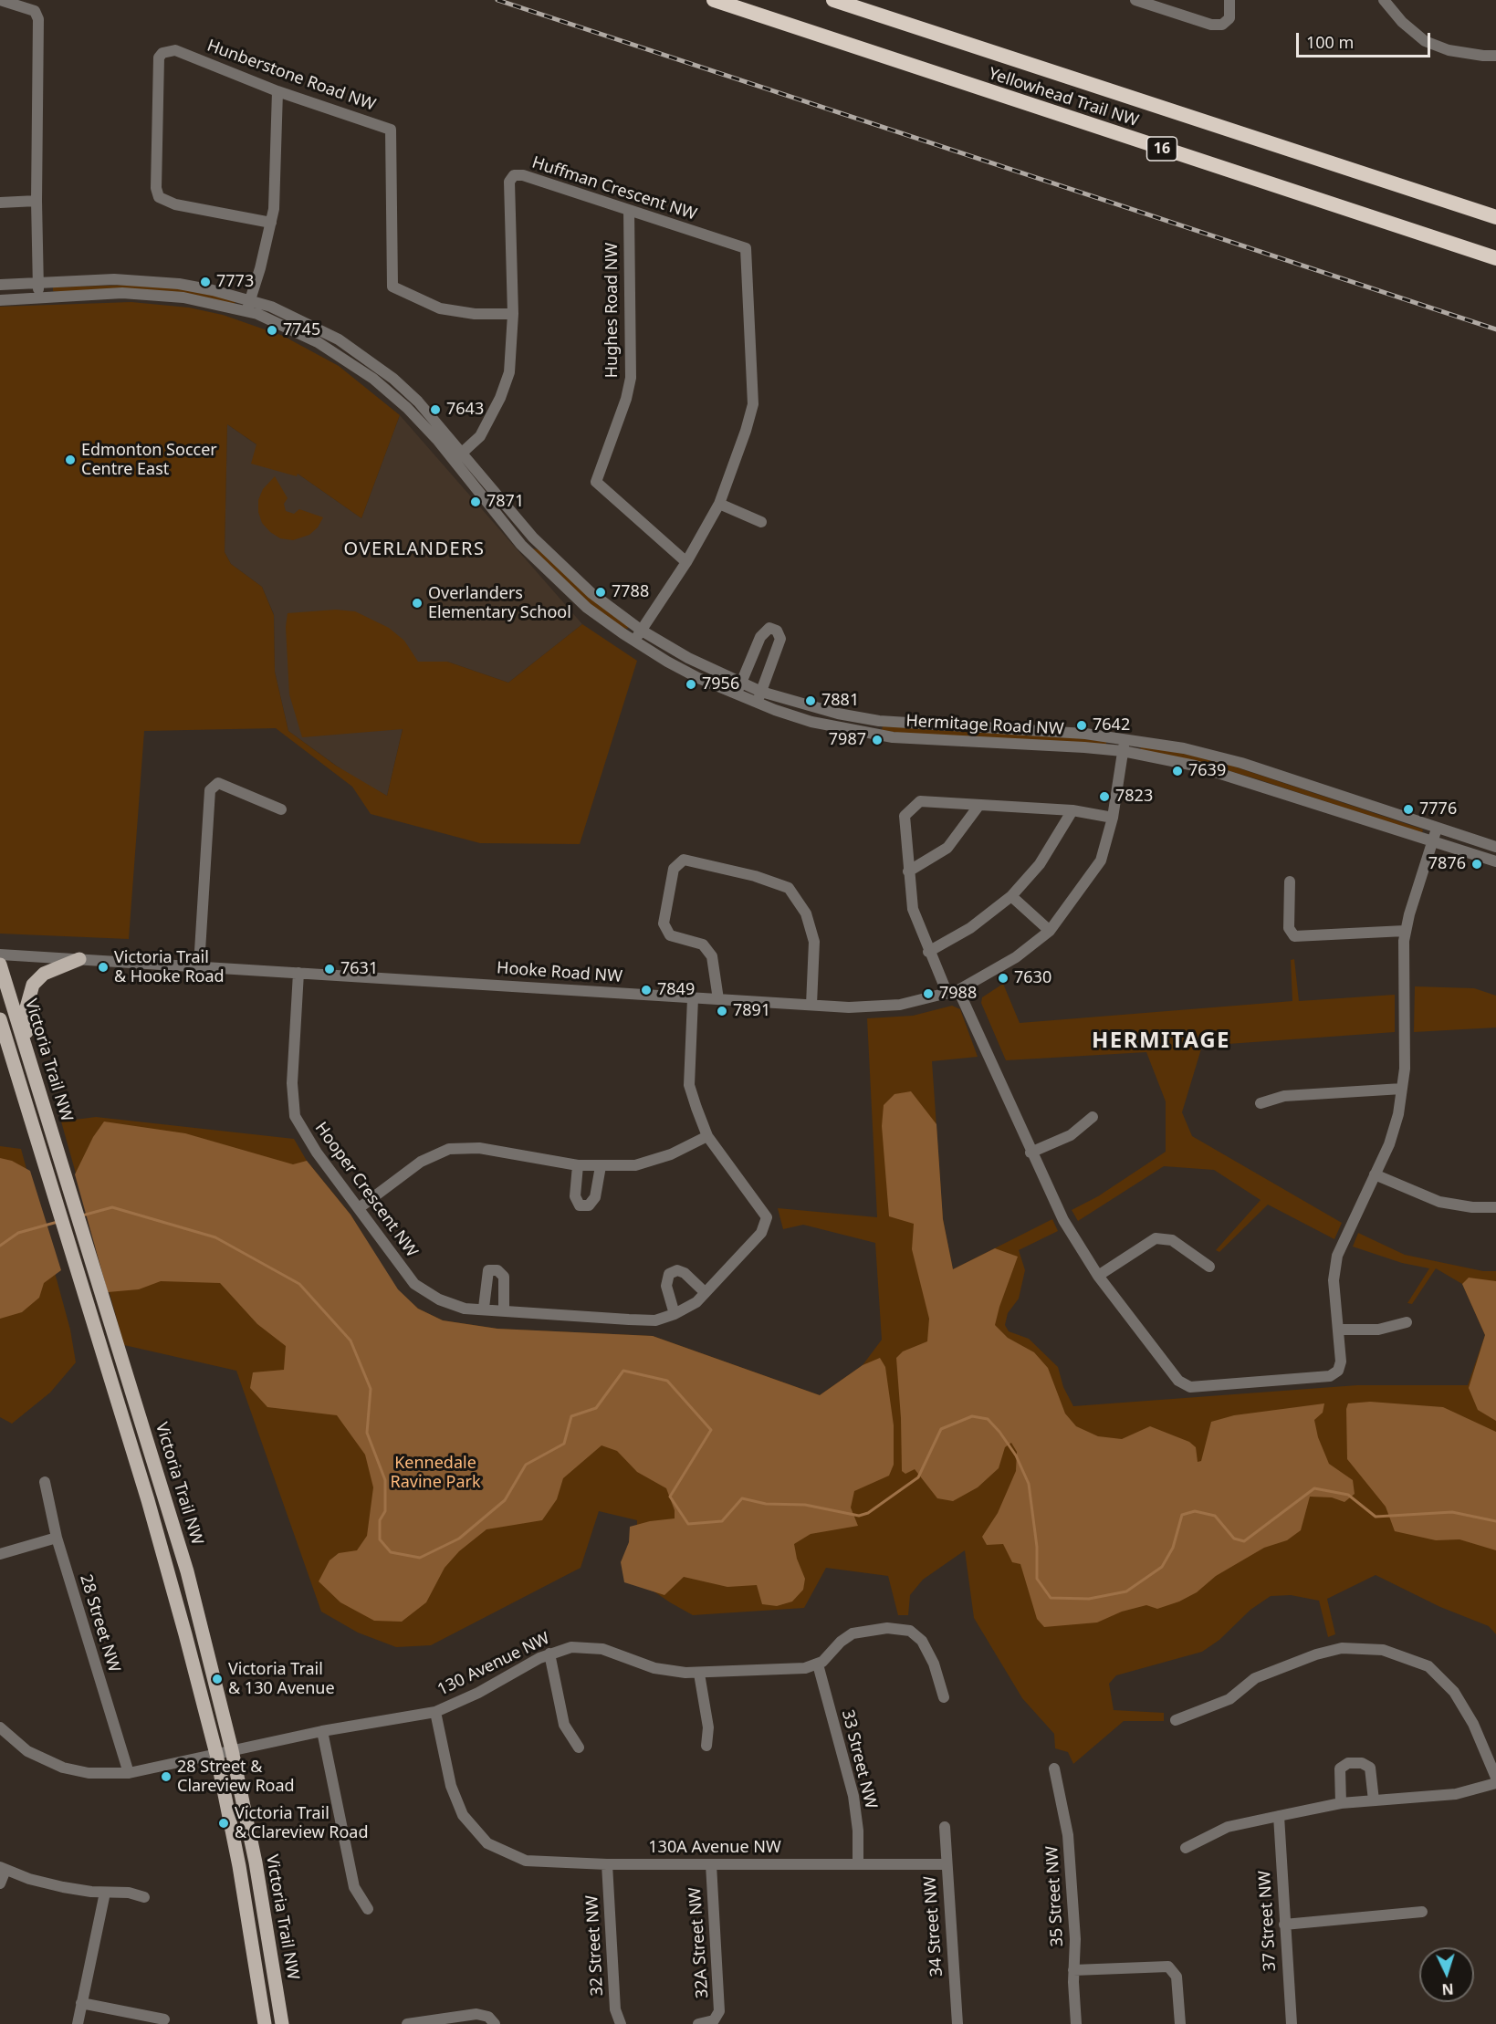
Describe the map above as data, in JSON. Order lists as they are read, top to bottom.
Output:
{
  "streets": {
    "highway": ["Yellowhead Trail NW", "16"],
    "main road": ["Victoria Trail NW"],
    "street": [
      "Hunberstone Road NW",
      "Huffman Crescent NW",
      "Hughes Road NW",
      "Hermitage Road NW",
      "Hooke Road NW",
      "Hooper Crescent NW",
      "28 Street NW",
      "130 Avenue NW",
      "33 Street NW",
      "130A Avenue NW",
      "35 Street NW",
      "37 Street NW",
      "34 Street NW",
      "32A Street NW",
      "32 Street NW"
    ]
  },
  "crossings": [
    ["Hunberstone Road NW", "Huffman Crescent NW"],
    ["Huffman Crescent NW", "Hughes Road NW"],
    ["Huffman Crescent NW", "Hermitage Road NW"],
    ["Hermitage Road NW", "Hooke Road NW"],
    ["Hooke Road NW", "Hooper Crescent NW"],
    ["Victoria Trail NW", "130 Avenue NW"],
    ["28 Street NW", "130 Avenue NW"],
    ["130 Avenue NW", "33 Street NW"],
    ["130 Avenue NW", "130A Avenue NW"],
    ["33 Street NW", "130A Avenue NW"],
    ["130A Avenue NW", "34 Street NW"],
    ["130A Avenue NW", "32A Street NW"],
    ["130A Avenue NW", "32 Street NW"]
  ],
  "districts": ["OVERLANDERS", "HERMITAGE"],
  "parks": ["Kennedale Ravine Park"],
  "places": [
    "7773",
    "7745",
    "7643",
    "Edmonton Soccer Centre East",
    "7871",
    "7788",
    "Overlanders Elementary School",
    "7956",
    "7881",
    "7642",
    "7987",
    "7639",
    "7823",
    "7776",
    "7876",
    "Victoria Trail & Hooke Road",
    "7631",
    "7630",
    "7849",
    "7988",
    "7891",
    "Victoria Trail & 130 Avenue",
    "28 Street & Clareview Road",
    "Victoria Trail & Clareview Road"
  ],
  "scale_bar": "100 m",
  "north": "bottom"
}
